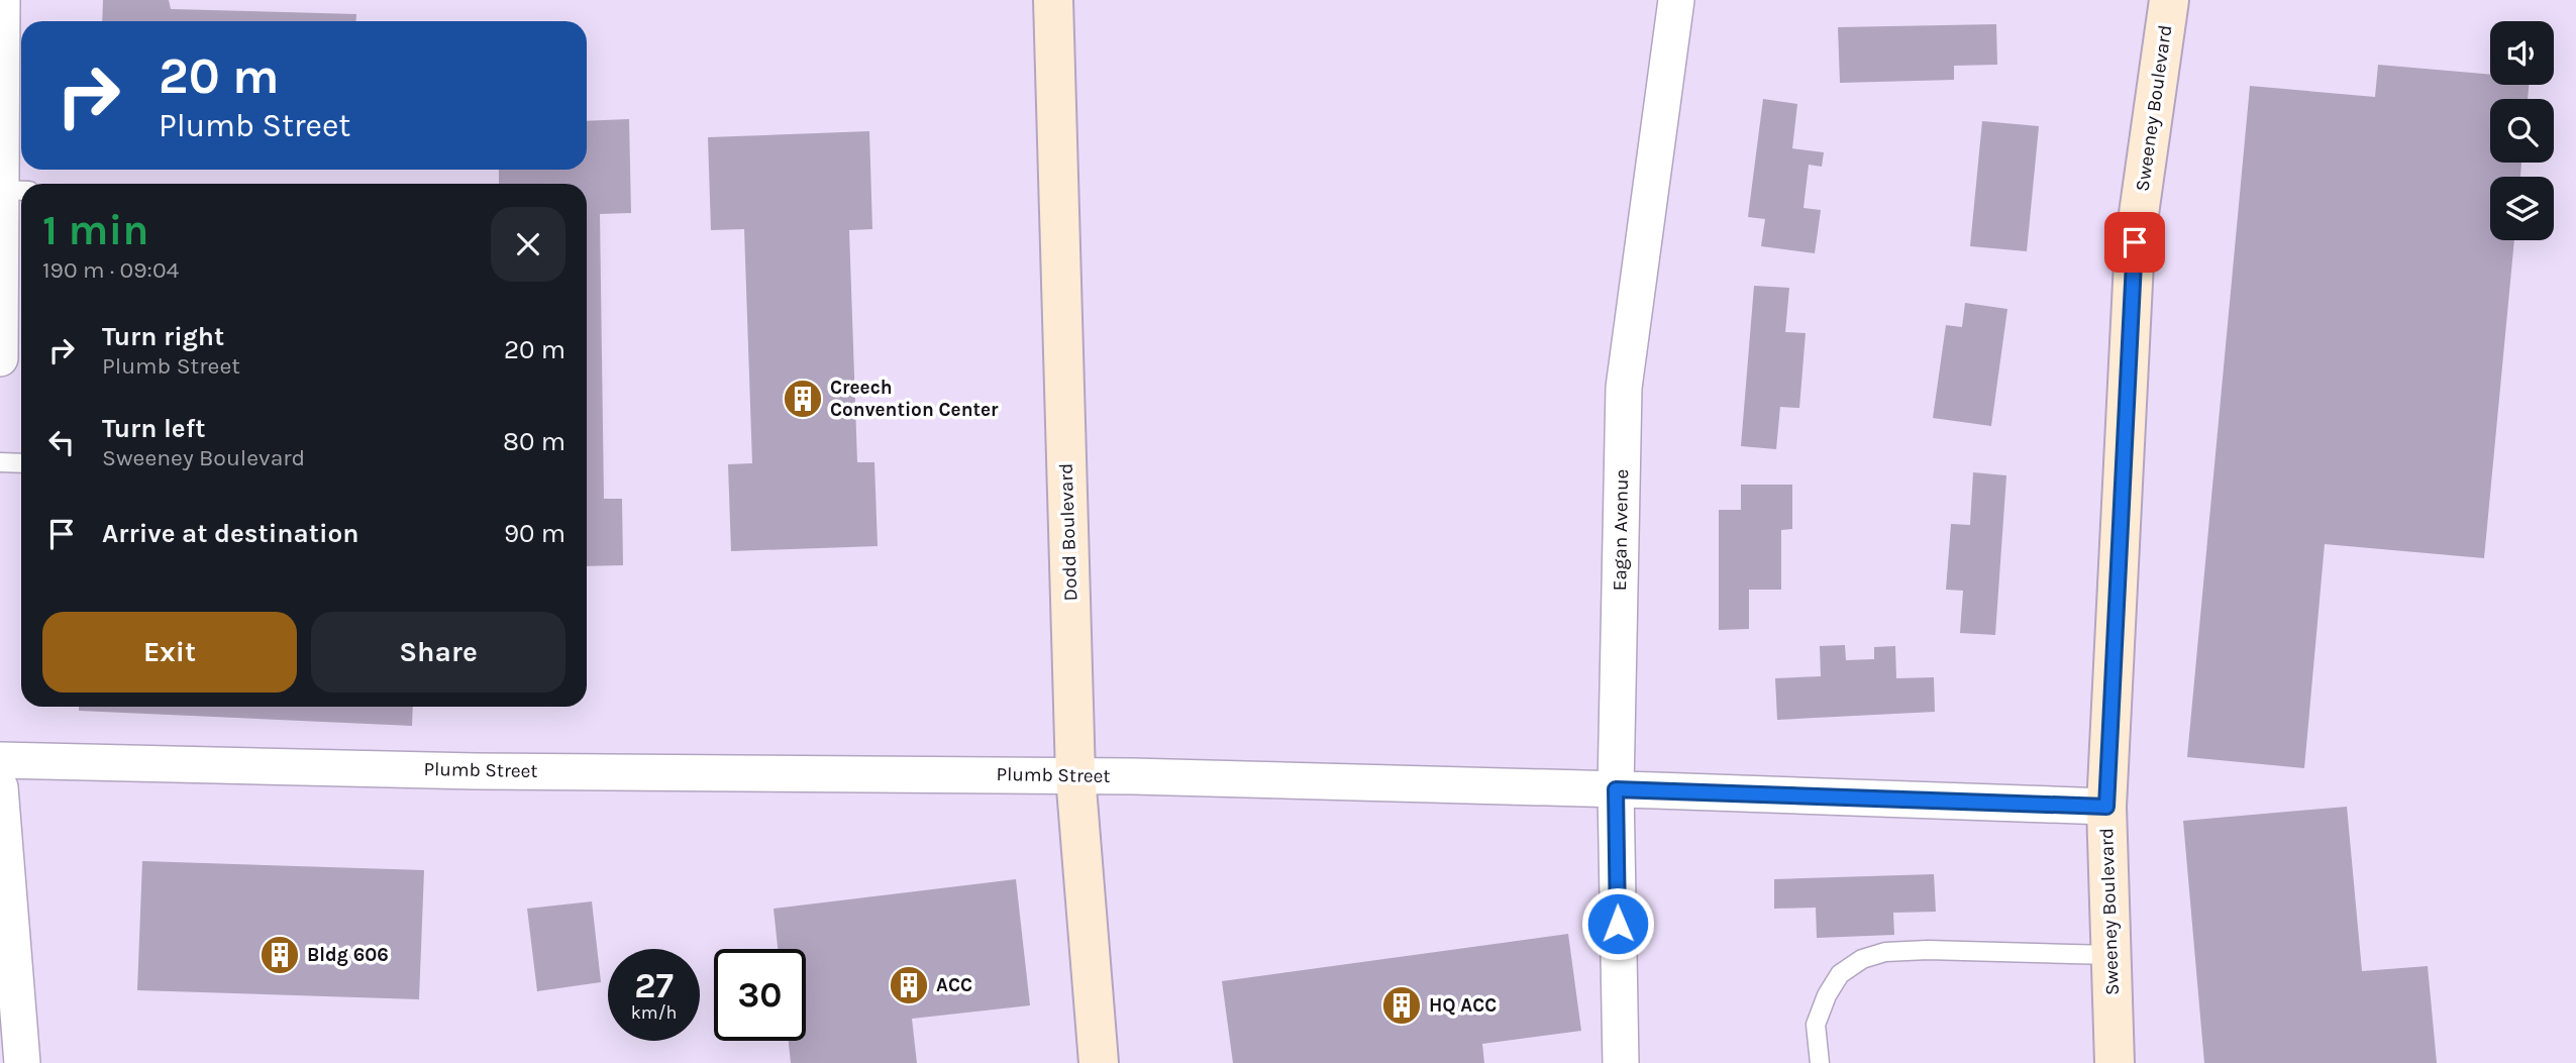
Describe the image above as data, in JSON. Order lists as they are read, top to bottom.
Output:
{
  "streets": {
    "street": [
      "Sweeney Boulevard",
      "Eagan Avenue",
      "Dodd Boulevard",
      "Plumb Street"
    ]
  },
  "crossings": [
    ["Sweeney Boulevard", "Plumb Street"],
    ["Eagan Avenue", "Plumb Street"],
    ["Dodd Boulevard", "Plumb Street"]
  ],
  "places": {
    "building": [
      "Creech Convention Center",
      "Bldg 606",
      "ACC",
      "HQ ACC"
    ]
  },
  "page": {
    "turn": ["20 m", "Plumb Street"],
    "heading": ["1 min", "190 m · 09:04"],
    "list": [
      {
        "name": "Turn right",
        "note": "Plumb Street",
        "value": "20 m"
      },
      {
        "name": "Turn left",
        "note": "Sweeney Boulevard",
        "value": "80 m"
      },
      {
        "name": "Arrive at destination",
        "value": "90 m"
      }
    ],
    "buttons": ["Exit", "Share"],
    "speed": "27 km/h",
    "limit": "30"
  }
}
